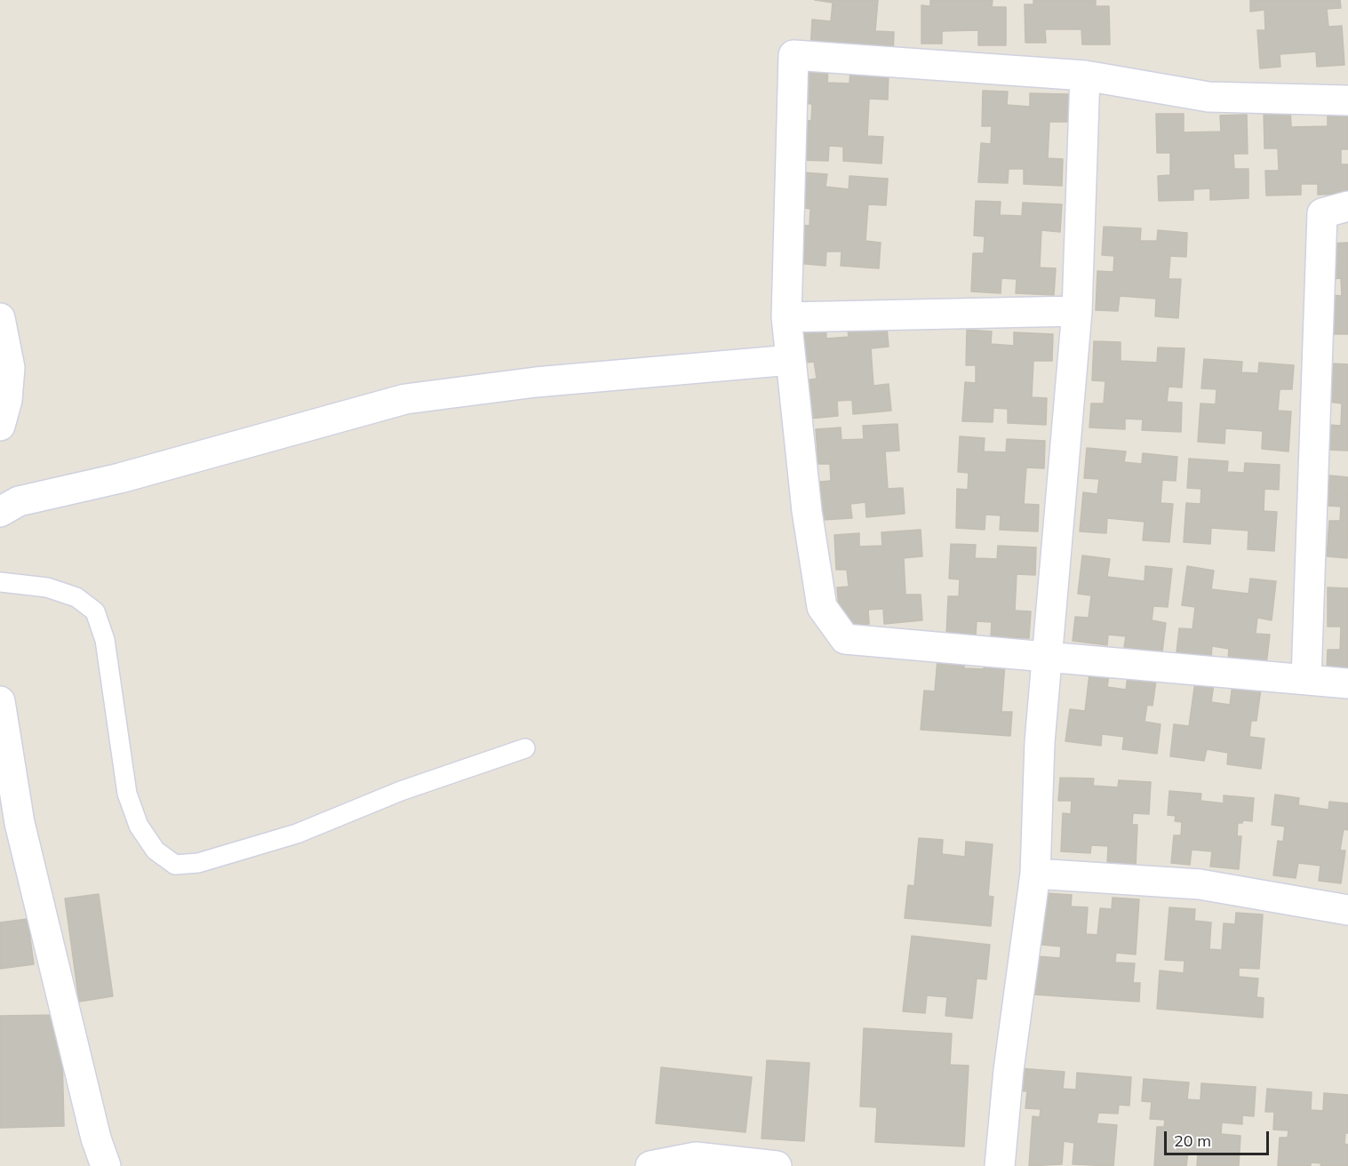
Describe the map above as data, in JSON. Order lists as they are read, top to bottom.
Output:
{
  "scale_bar": "20 m"
}
